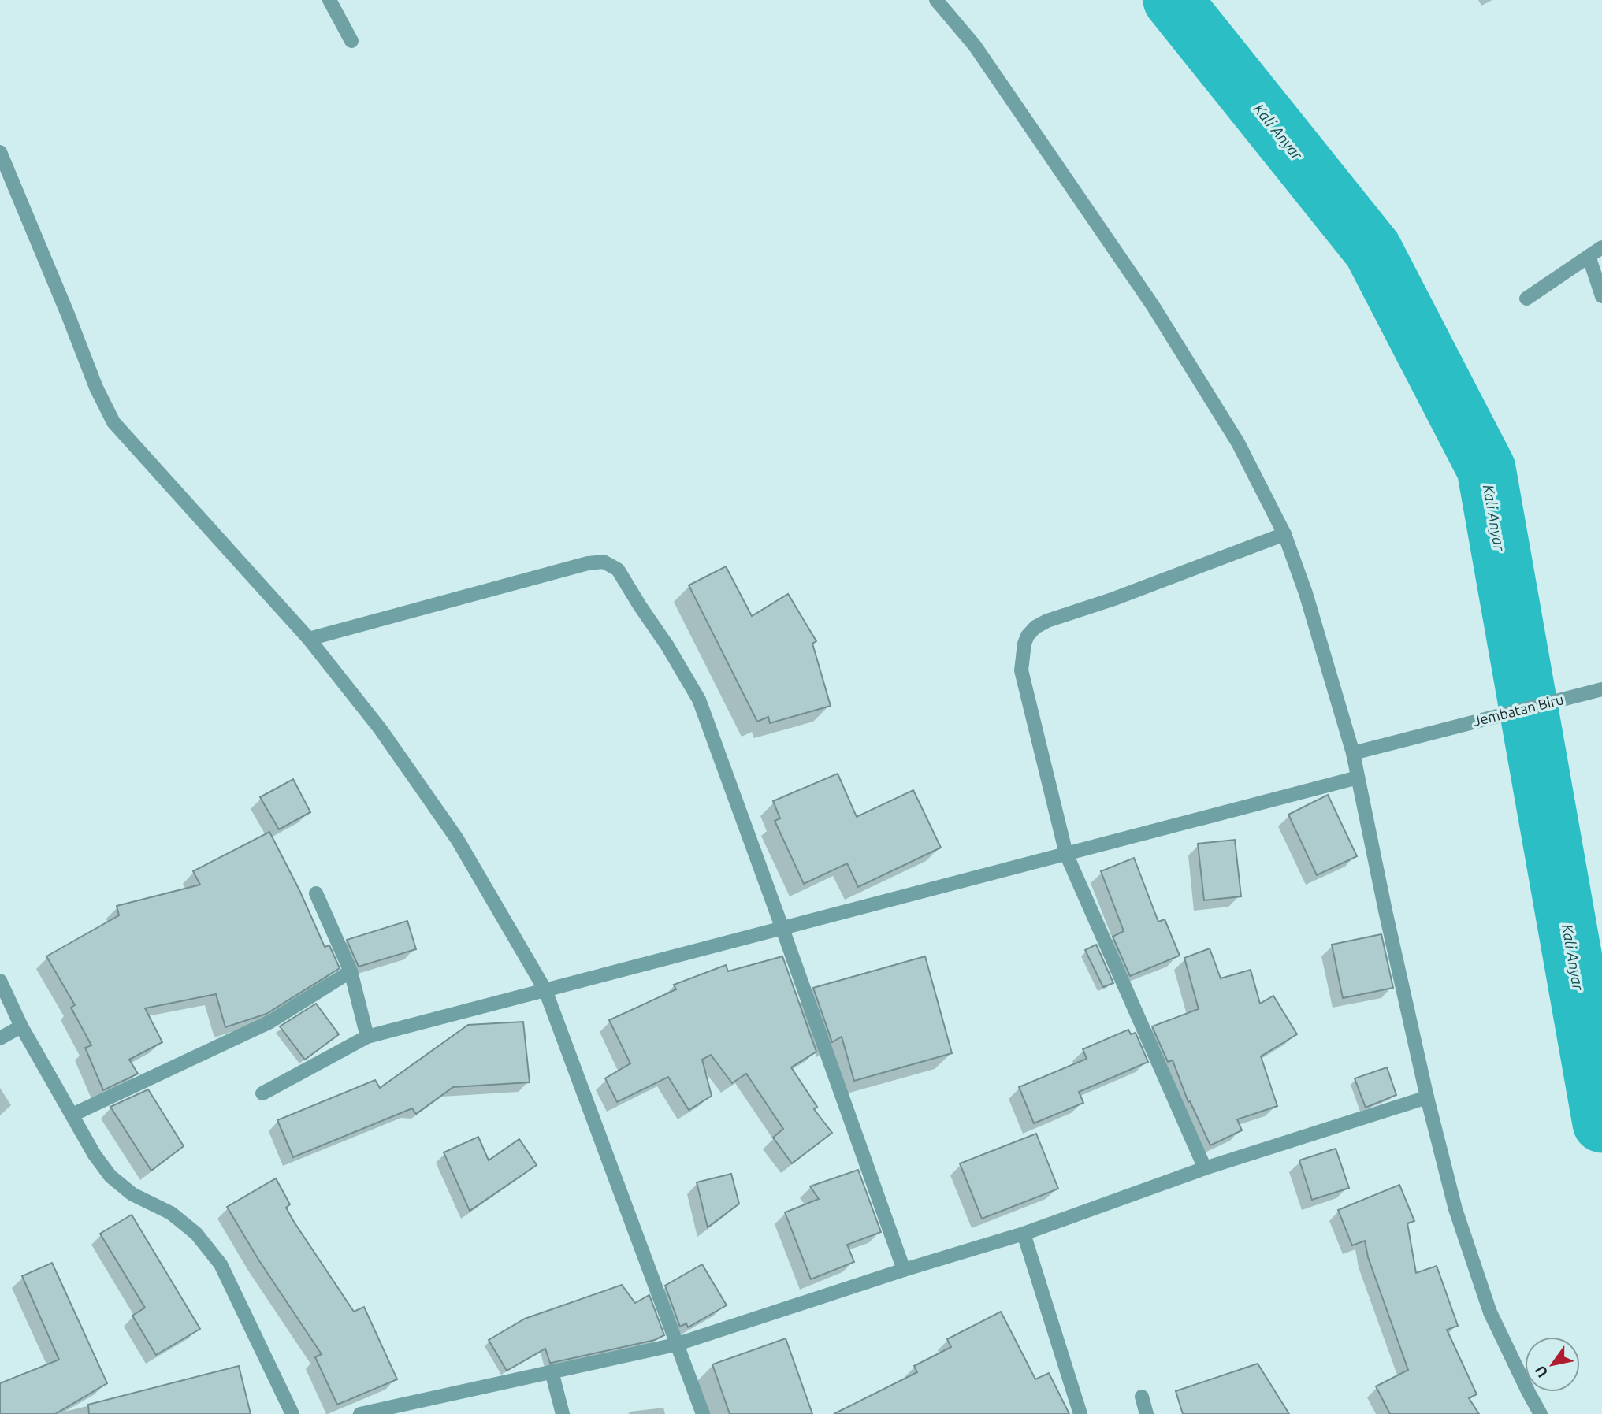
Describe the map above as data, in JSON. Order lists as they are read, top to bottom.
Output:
{
  "streets": {
    "street": ["Jembatan Biru"]
  },
  "water": ["Kali Anyar"],
  "north": "bottom left"
}
